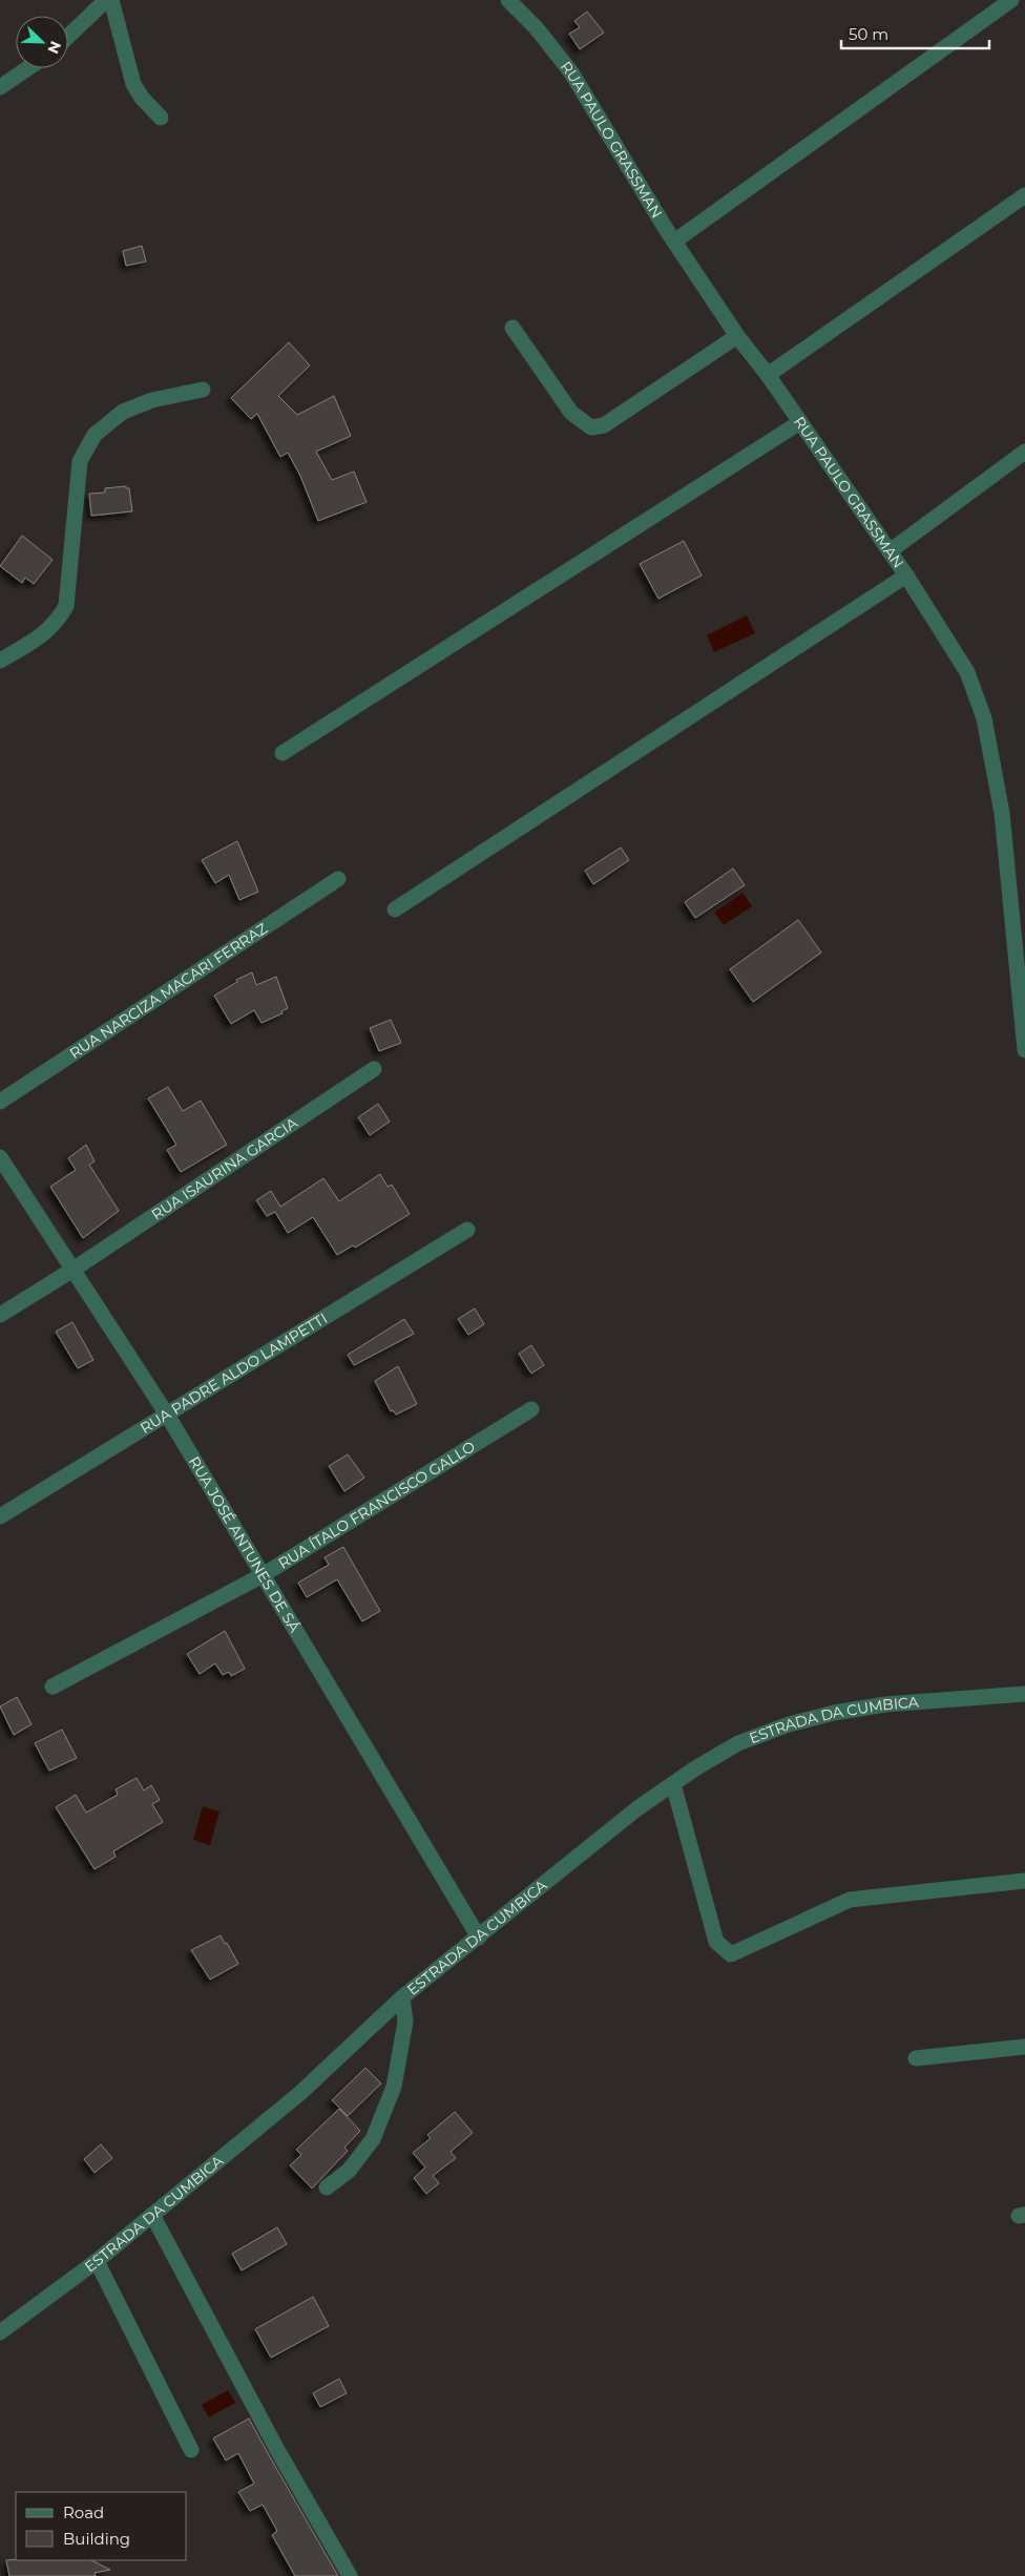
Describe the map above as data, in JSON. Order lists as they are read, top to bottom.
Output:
{
  "streets": {
    "street": [
      "RUA PAULO GRASSMAN",
      "RUA NARCIZA MACARI FERRAZ",
      "RUA ISAURINA GARCIA",
      "RUA PADRE ALDO LAMPETTI",
      "RUA ÍTALO FRANCISCO GALLO",
      "RUA JOSÉ ANTUNES DE SÁ",
      "ESTRADA DA CUMBICA"
    ]
  },
  "crossings": [
    ["RUA ISAURINA GARCIA", "RUA JOSÉ ANTUNES DE SÁ"],
    ["RUA PADRE ALDO LAMPETTI", "RUA JOSÉ ANTUNES DE SÁ"],
    ["RUA ÍTALO FRANCISCO GALLO", "RUA JOSÉ ANTUNES DE SÁ"],
    ["RUA JOSÉ ANTUNES DE SÁ", "ESTRADA DA CUMBICA"]
  ],
  "legend": ["Road", "Building"],
  "scale_bar": "50 m",
  "north": "bottom right"
}
